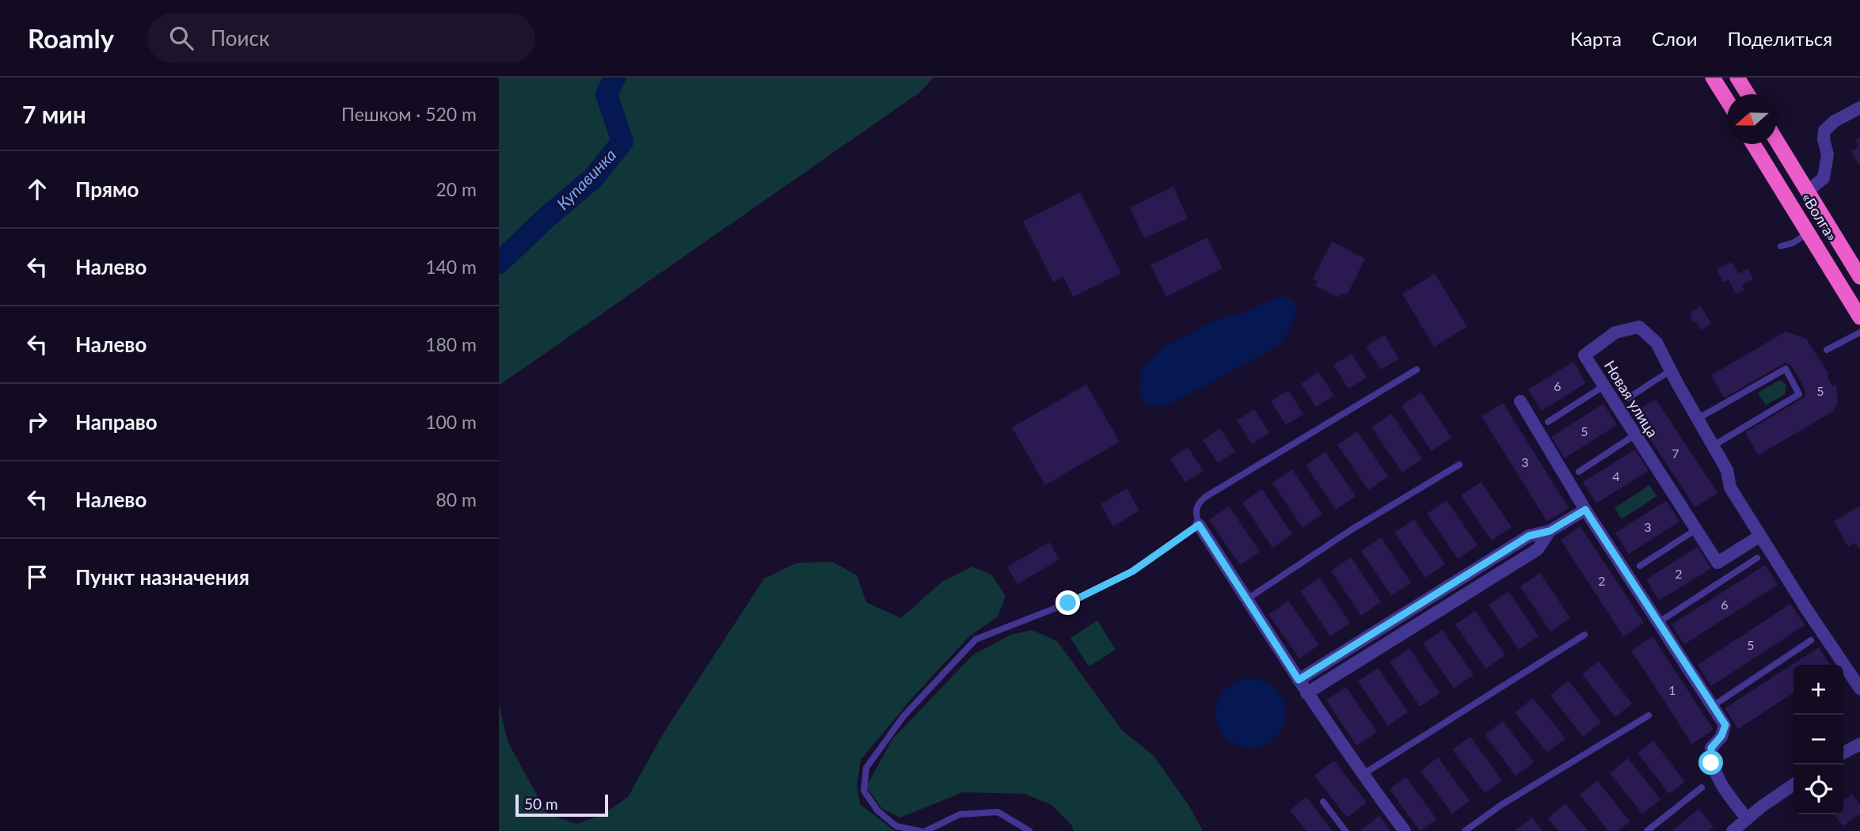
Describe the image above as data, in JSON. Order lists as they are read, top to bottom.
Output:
{
  "streets": {
    "highway": ["«Волга»"],
    "street": ["Новая улица"]
  },
  "water": ["Купавинка"],
  "house_numbers": [
    "6",
    "5",
    "5",
    "7",
    "3",
    "4",
    "3",
    "2",
    "2",
    "6",
    "5",
    "1"
  ],
  "scale_bar": "50 m",
  "north": "left",
  "page": {
    "header": "Roamly",
    "search": "Поиск",
    "nav": ["Карта", "Слои", "Поделиться"],
    "heading": ["7 мин", "Пешком · 520 m"],
    "list": [
      ["Прямо", "20 m"],
      ["Налево", "140 m"],
      ["Налево", "180 m"],
      ["Направо", "100 m"],
      ["Налево", "80 m"],
      "Пункт назначения"
    ],
    "map_buttons": ["+", "−"],
    "scale": "50 m"
  }
}
